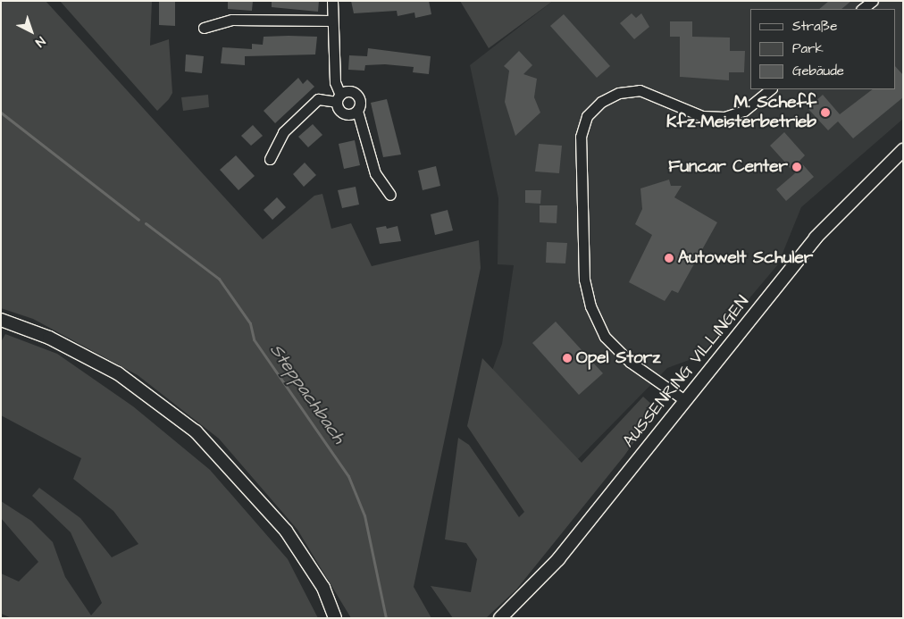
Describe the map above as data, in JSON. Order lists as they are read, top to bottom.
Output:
{
  "streets": {
    "street": ["AUSSENRING VILLINGEN"]
  },
  "water": ["Steppachbach"],
  "places": [
    "M. Scheff Kfz-Meisterbetrieb",
    "Funcar Center",
    "Autowelt Schuler",
    "Opel Storz"
  ],
  "legend": ["Straße", "Park", "Gebäude"],
  "north": "bottom right"
}
